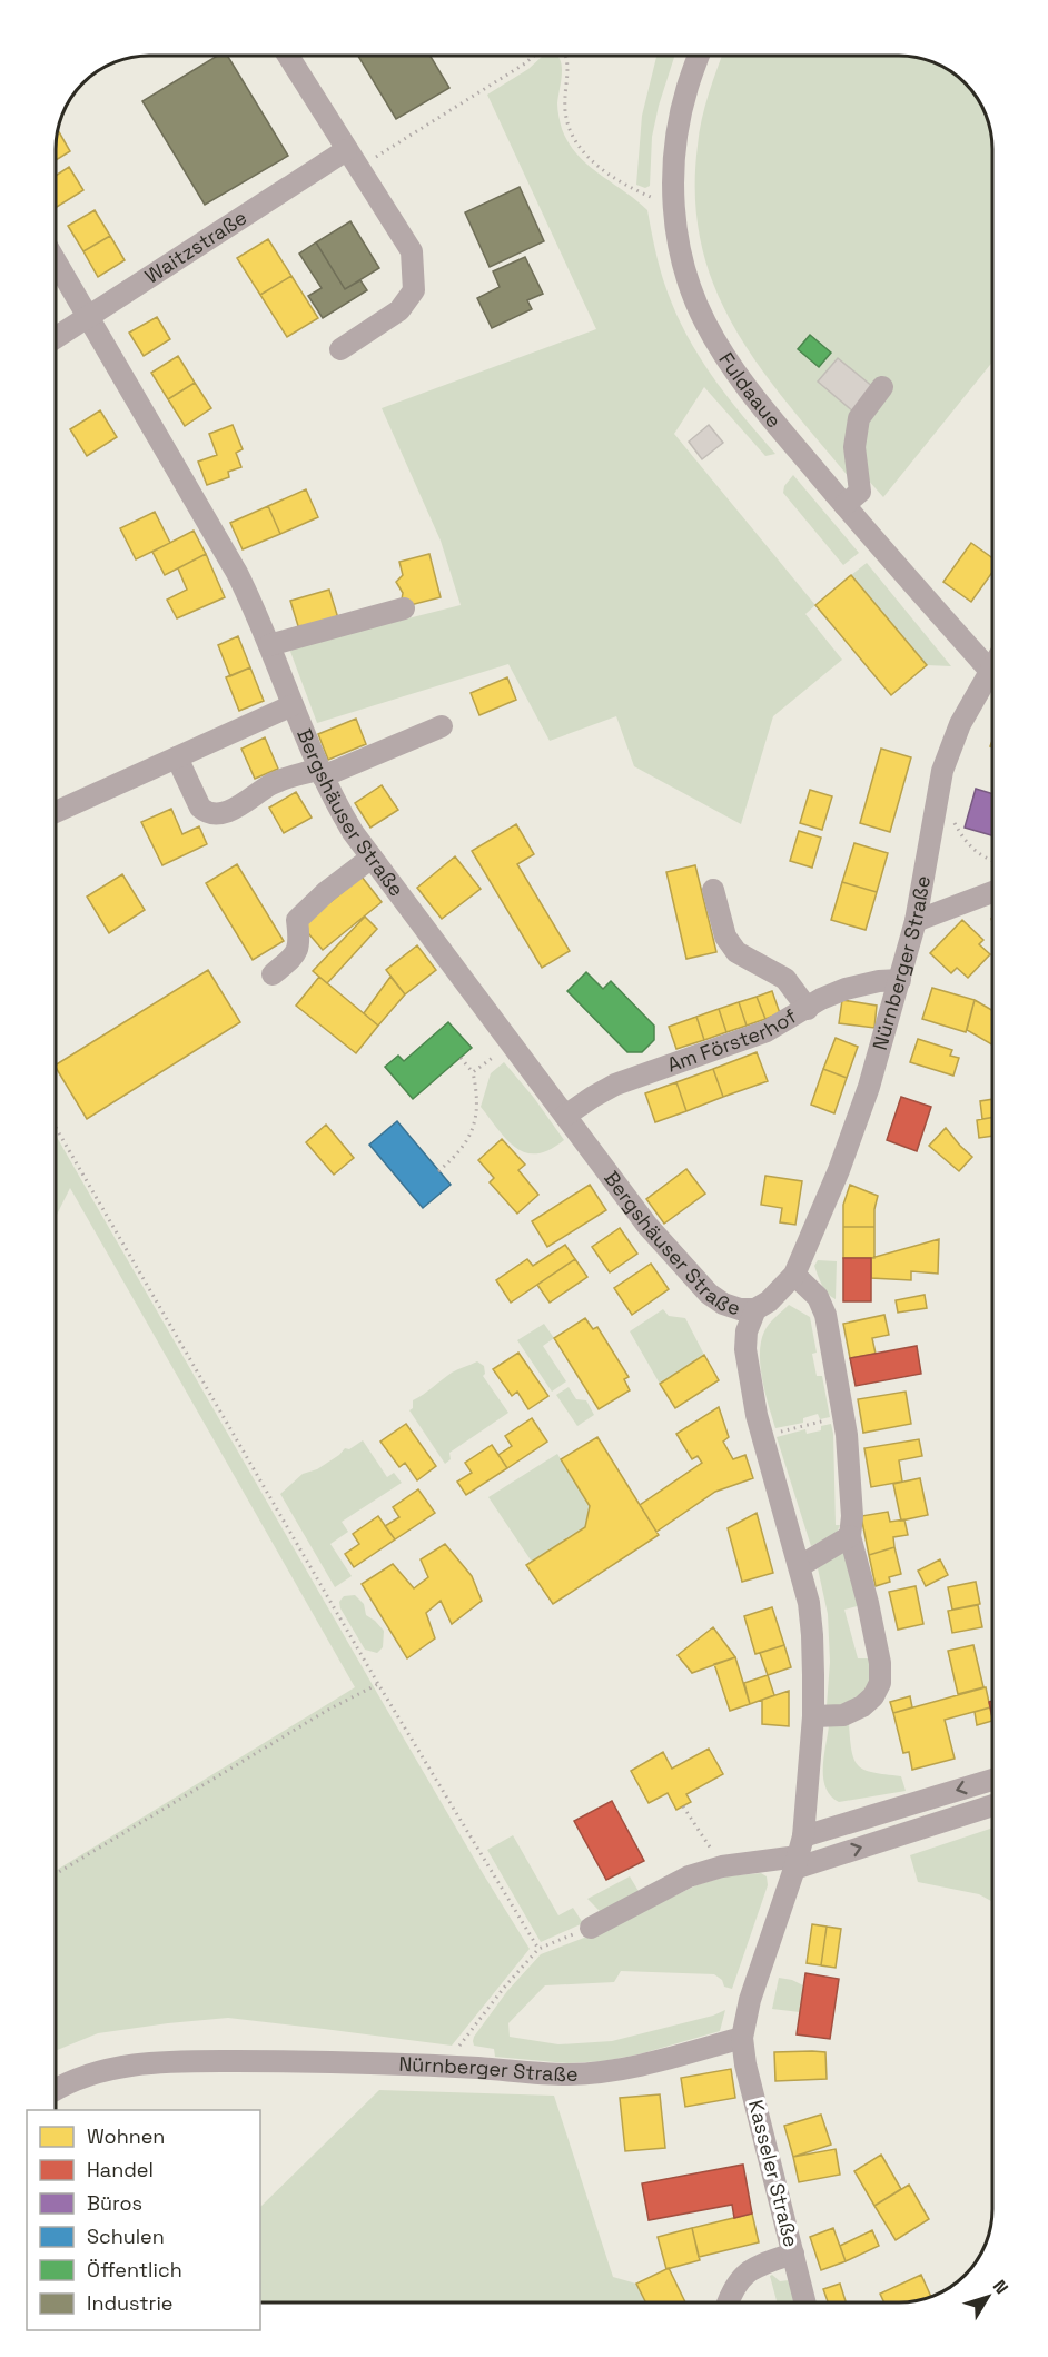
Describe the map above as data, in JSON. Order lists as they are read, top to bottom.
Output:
{
  "streets": {
    "street": [
      "Waitzstraße",
      "Fuldaaue",
      "Bergshäuser Straße",
      "Nürnberger Straße",
      "Am Försterhof",
      "Kasseler Straße"
    ]
  },
  "crossings": [
    ["Waitzstraße", "Bergshäuser Straße"],
    ["Bergshäuser Straße", "Nürnberger Straße"],
    ["Bergshäuser Straße", "Am Försterhof"],
    ["Nürnberger Straße", "Am Försterhof"],
    ["Nürnberger Straße", "Kasseler Straße"]
  ],
  "legend": [
    "Wohnen",
    "Handel",
    "Büros",
    "Schulen",
    "Öffentlich",
    "Industrie"
  ],
  "north": "top right"
}
